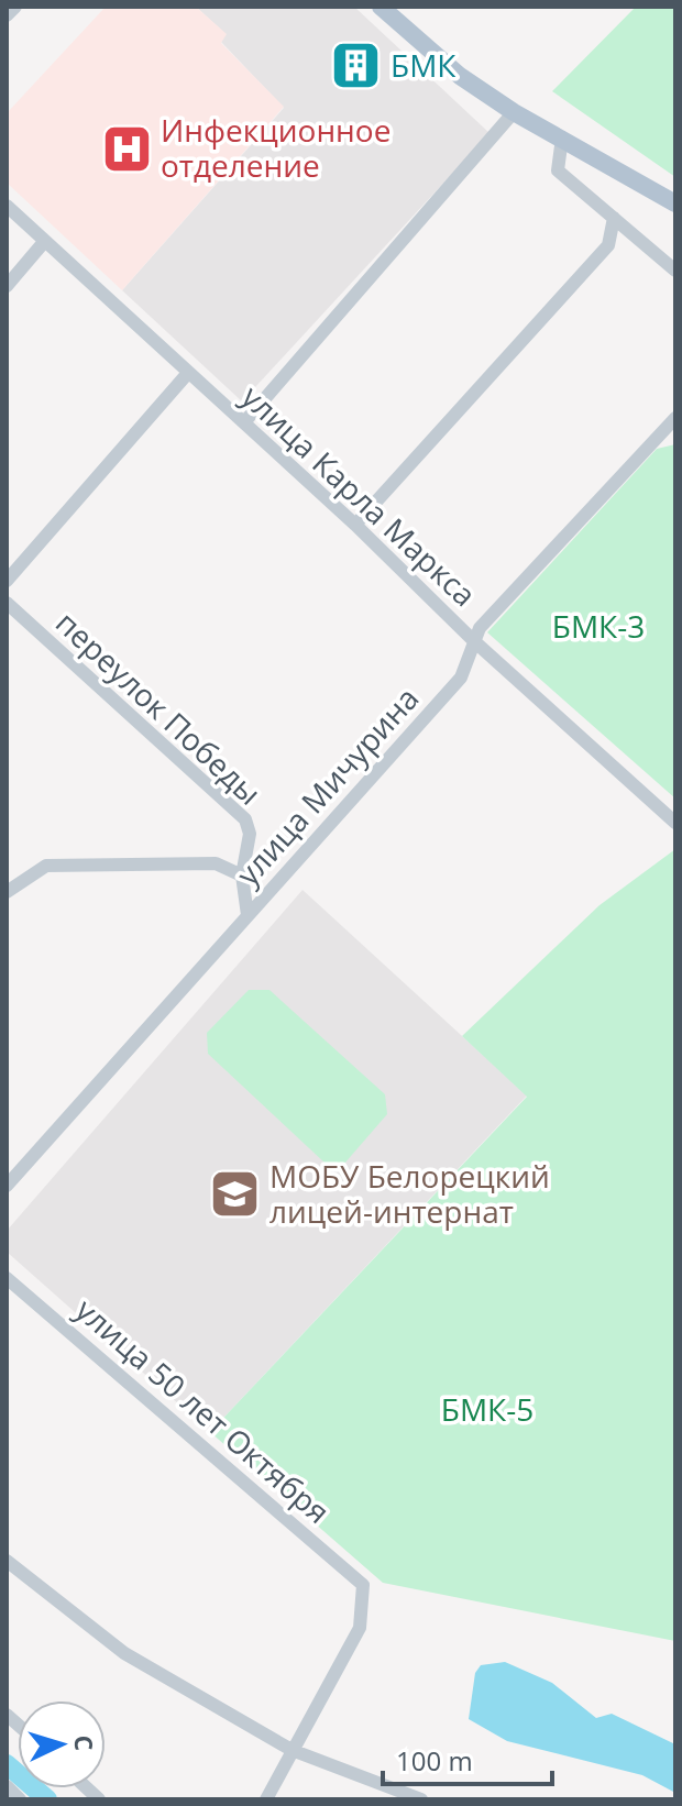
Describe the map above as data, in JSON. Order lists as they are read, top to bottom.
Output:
{
  "streets": {
    "street": [
      "улица Карла Маркса",
      "переулок Победы",
      "улица Мичурина",
      "улица 50 лет Октября"
    ]
  },
  "crossings": [
    ["улица Карла Маркса", "улица Мичурина"],
    ["переулок Победы", "улица Мичурина"]
  ],
  "parks": ["БМК-3", "БМК-5"],
  "places": {
    "building": ["БМК"],
    "hospital": ["Инфекционное отделение"],
    "school or university": ["МОБУ Белорецкий лицей-интернат"]
  },
  "scale_bar": "100 m",
  "north": "right"
}
